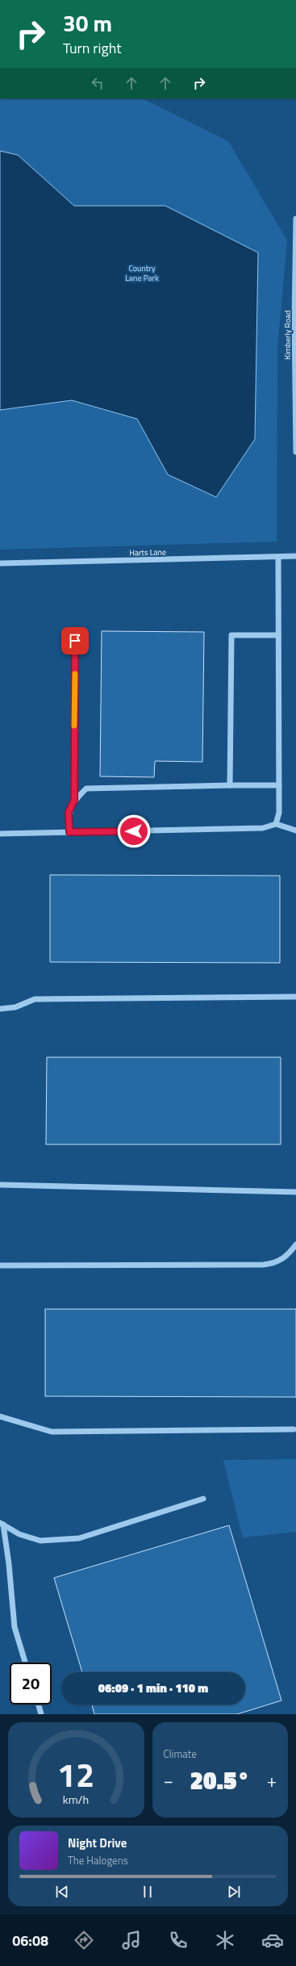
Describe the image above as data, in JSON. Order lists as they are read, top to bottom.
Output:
{
  "streets": {
    "street": ["Kimberly Road", "Harts Lane"]
  },
  "parks": ["Country Lane Park"],
  "page": {
    "turn": ["30 m", "Turn right"],
    "limit": "20",
    "trip": "06:09 · 1 min · 110 m",
    "tile": "Climate",
    "heat": ["−", "20.5°", "+"],
    "song": ["Night Drive", "The Halogens"],
    "tabs": "06:08",
    "gauge": ["12", "km/h"]
  }
}
